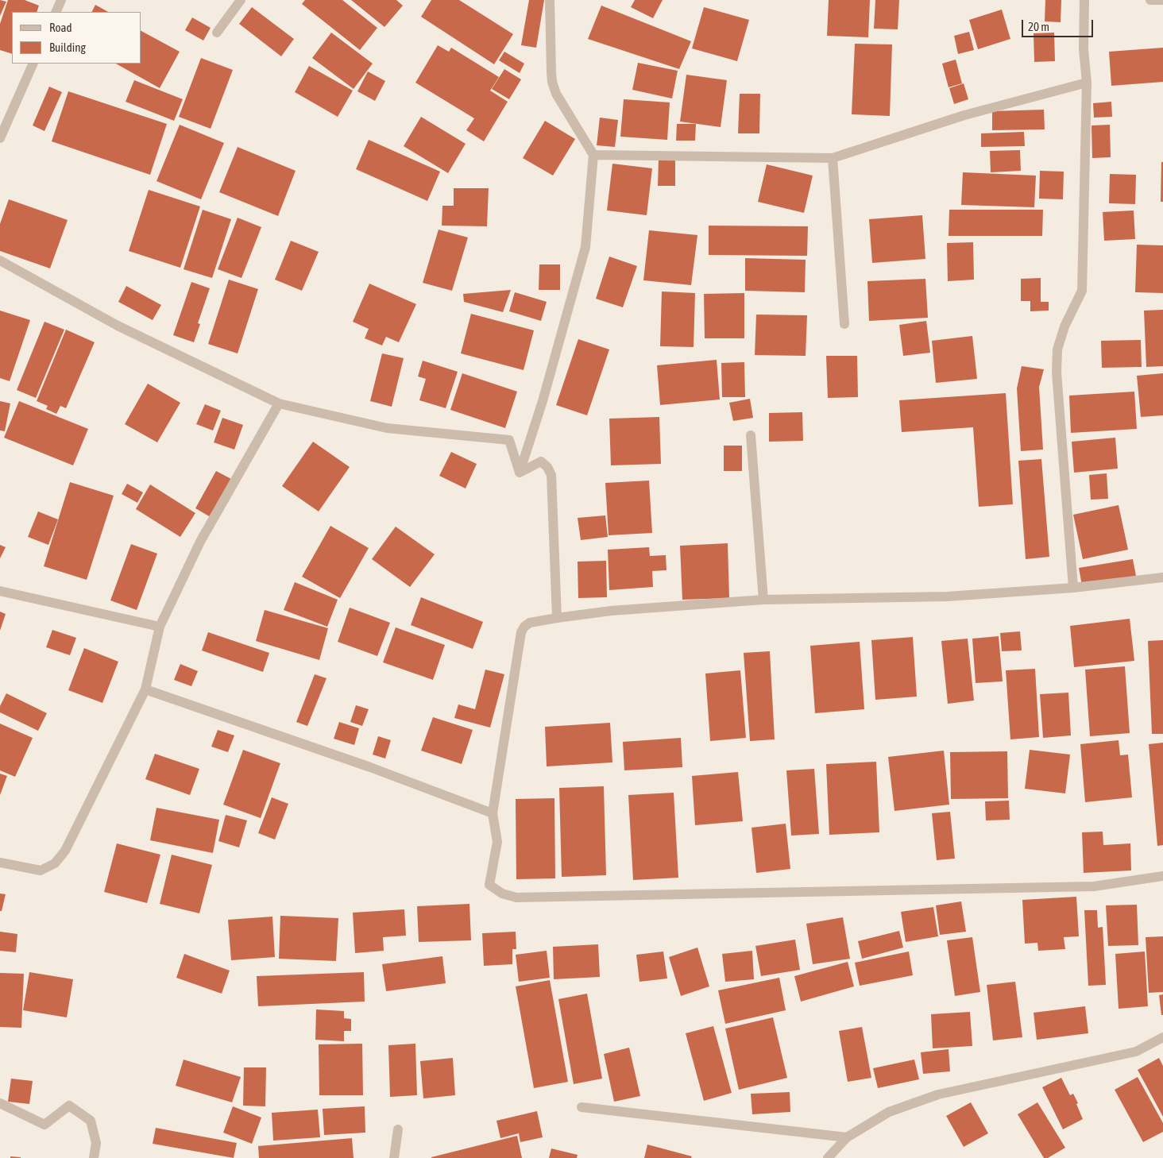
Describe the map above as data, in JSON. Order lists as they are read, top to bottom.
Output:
{
  "legend": ["Road", "Building"],
  "scale_bar": "20 m"
}
